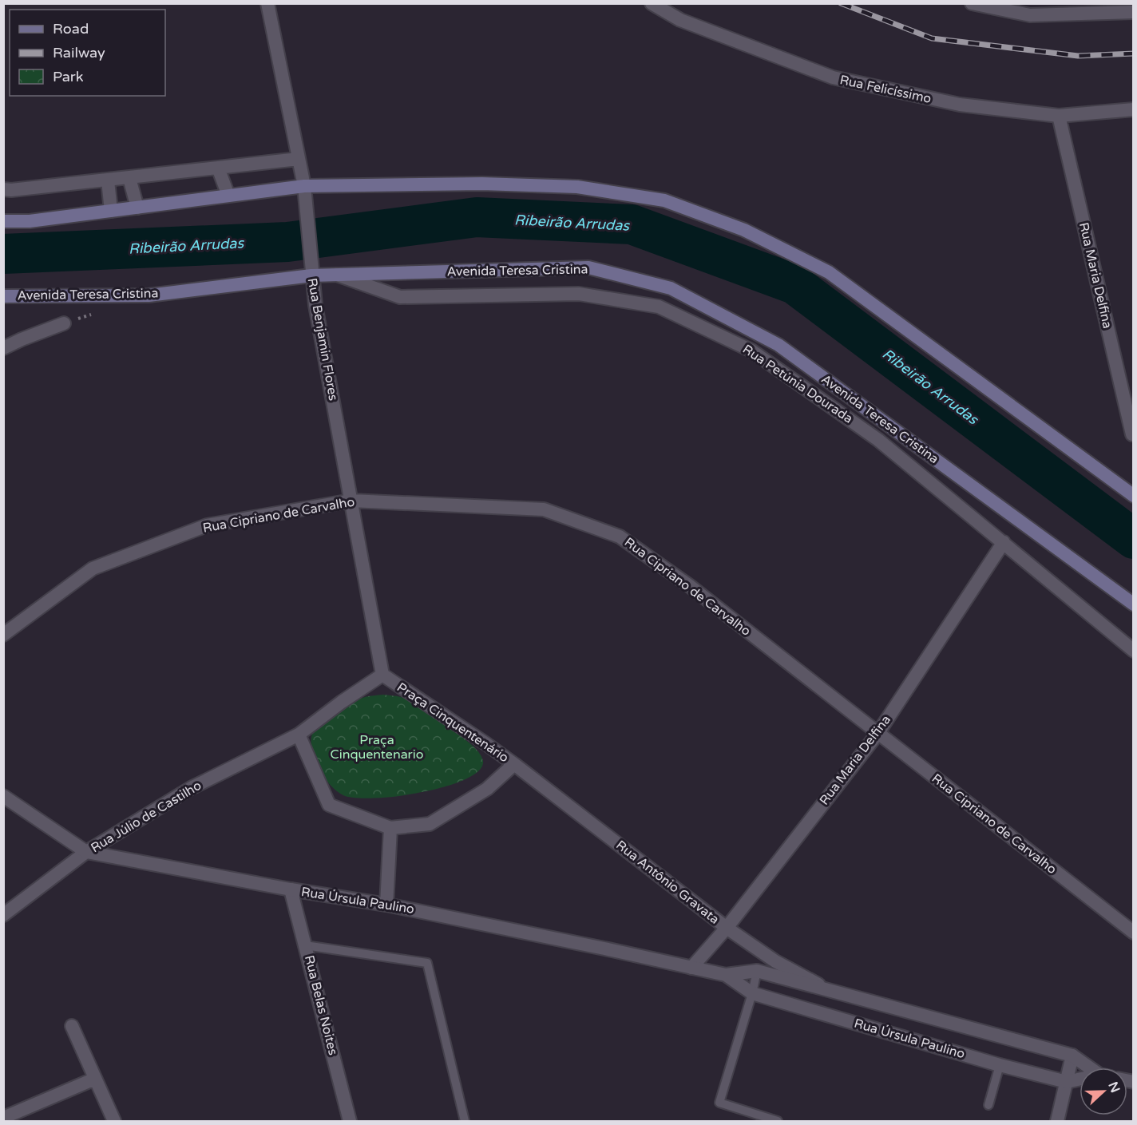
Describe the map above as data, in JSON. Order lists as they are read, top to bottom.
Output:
{
  "streets": {
    "main road": ["Avenida Teresa Cristina"],
    "street": [
      "Rua Felicíssimo",
      "Rua Maria Delfina",
      "Rua Benjamin Flores",
      "Rua Petúnia Dourada",
      "Rua Cipriano de Carvalho",
      "Praça Cinquentenário",
      "Rua Júlio de Castilho",
      "Rua Antônio Gravata",
      "Rua Úrsula Paulino",
      "Rua Belas Noites"
    ]
  },
  "crossings": [
    ["Rua Felicíssimo", "Rua Maria Delfina"],
    ["Avenida Teresa Cristina", "Rua Benjamin Flores"],
    ["Avenida Teresa Cristina", "Rua Petúnia Dourada"],
    ["Rua Maria Delfina", "Rua Petúnia Dourada"],
    ["Rua Maria Delfina", "Rua Cipriano de Carvalho"],
    ["Rua Maria Delfina", "Rua Antônio Gravata"],
    ["Rua Maria Delfina", "Rua Úrsula Paulino"],
    ["Rua Benjamin Flores", "Rua Cipriano de Carvalho"],
    ["Rua Benjamin Flores", "Praça Cinquentenário"],
    ["Praça Cinquentenário", "Rua Júlio de Castilho"],
    ["Praça Cinquentenário", "Rua Antônio Gravata"],
    ["Rua Júlio de Castilho", "Rua Úrsula Paulino"],
    ["Rua Antônio Gravata", "Rua Úrsula Paulino"],
    ["Rua Úrsula Paulino", "Rua Belas Noites"]
  ],
  "water": ["Ribeirão Arrudas"],
  "parks": ["Praça Cinquentenario"],
  "legend": ["Road", "Railway", "Park"],
  "north": "right"
}
